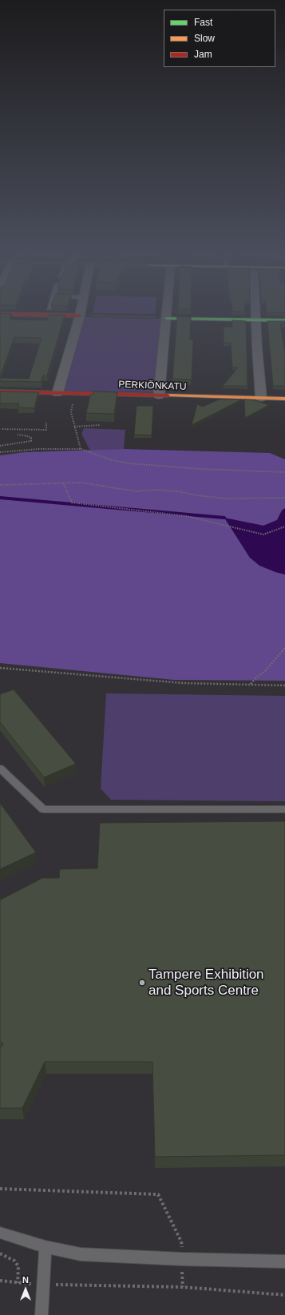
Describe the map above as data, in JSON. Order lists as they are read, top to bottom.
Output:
{
  "streets": {
    "street": ["PERKIÖNKATU"]
  },
  "places": ["Tampere Exhibition and Sports Centre"],
  "legend": ["Fast", "Slow", "Jam"],
  "north": "top"
}
